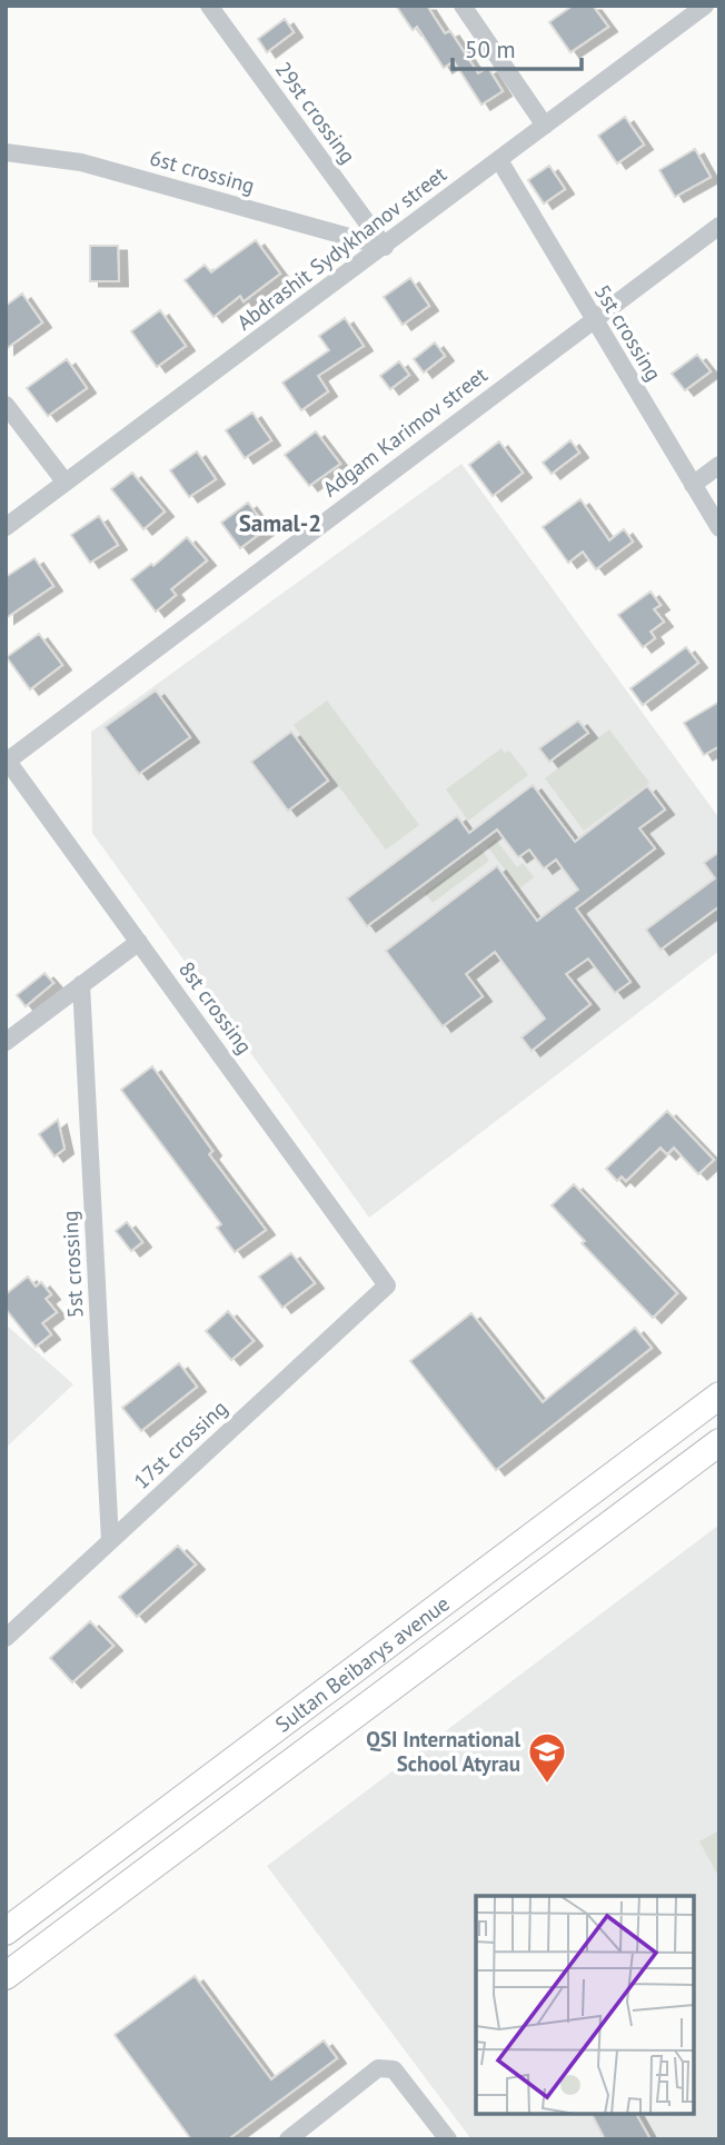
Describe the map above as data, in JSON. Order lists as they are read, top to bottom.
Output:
{
  "streets": {
    "main road": ["Sultan Beibarys avenue"],
    "street": [
      "29st crossing",
      "6st crossing",
      "Abdrashit Sydykhanov street",
      "5st crossing",
      "Adgam Karimov street",
      "8st crossing",
      "17st crossing"
    ]
  },
  "crossings": [
    ["29st crossing", "6st crossing"],
    ["29st crossing", "Abdrashit Sydykhanov street"],
    ["6st crossing", "Abdrashit Sydykhanov street"],
    ["Abdrashit Sydykhanov street", "5st crossing"],
    ["5st crossing", "Adgam Karimov street"],
    ["5st crossing", "17st crossing"],
    ["Adgam Karimov street", "8st crossing"],
    ["8st crossing", "17st crossing"]
  ],
  "districts": ["Samal-2"],
  "places": {
    "school or university": ["QSI International School Atyrau"]
  },
  "scale_bar": "50 m"
}
